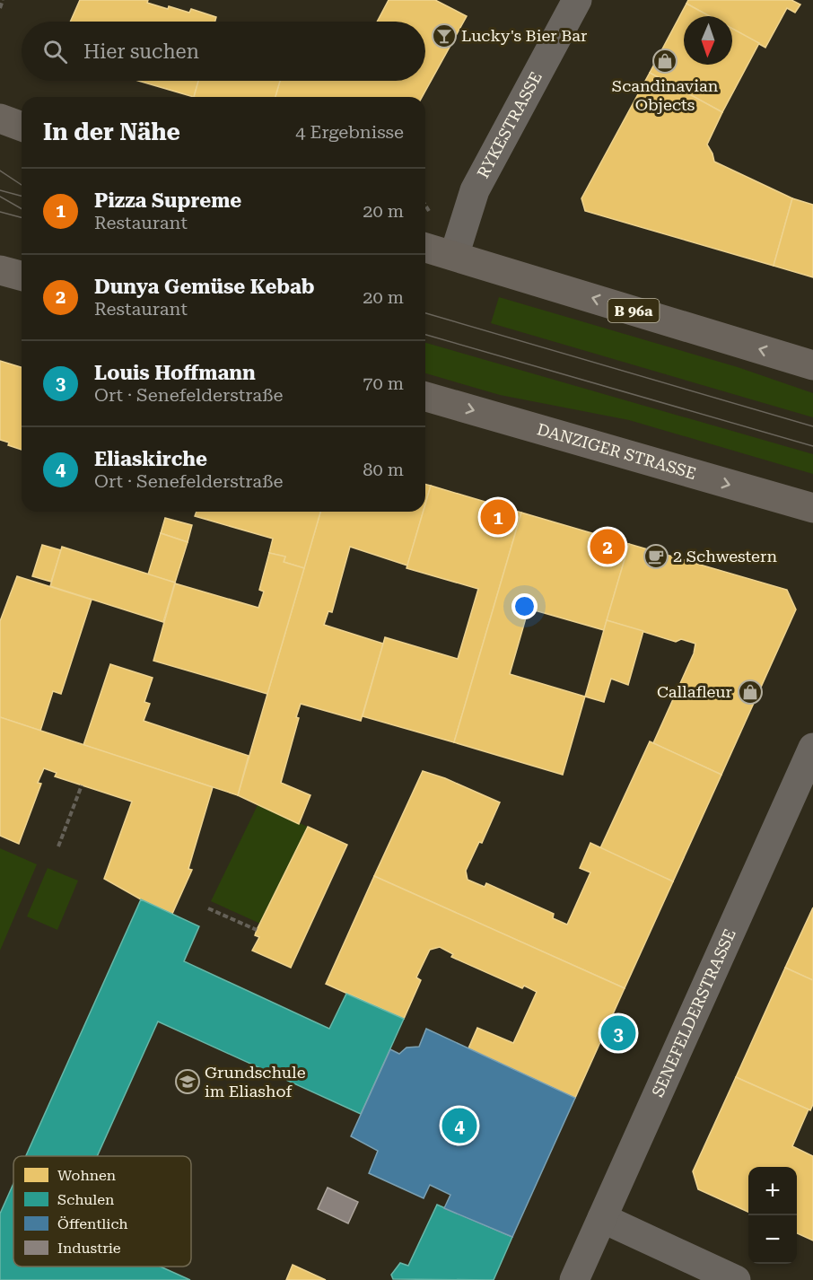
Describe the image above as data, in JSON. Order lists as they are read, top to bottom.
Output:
{
  "streets": {
    "main road": ["B 96a", "DANZIGER STRASSE"],
    "street": ["RYKESTRASSE", "SENEFELDERSTRASSE"]
  },
  "crossings": [
    ["RYKESTRASSE", "B 96a"]
  ],
  "places": {
    "bar": ["Lucky's Bier Bar"],
    "shop": ["Scandinavian Objects", "Callafleur"],
    "cafe": ["2 Schwestern"],
    "school or university": ["Grundschule im Eliashof"]
  },
  "legend": [
    "Wohnen",
    "Schulen",
    "Öffentlich",
    "Industrie"
  ],
  "north": "bottom",
  "page": {
    "search": "Hier suchen",
    "heading": ["In der Nähe", "4 Ergebnisse"],
    "list": [
      {
        "mark": "1",
        "name": "Pizza Supreme",
        "note": "Restaurant",
        "value": "20 m"
      },
      {
        "mark": "2",
        "name": "Dunya Gemüse Kebab",
        "note": "Restaurant",
        "value": "20 m"
      },
      {
        "mark": "3",
        "name": "Louis Hoffmann",
        "note": "Ort · Senefelderstraße",
        "value": "70 m"
      },
      {
        "mark": "4",
        "name": "Eliaskirche",
        "note": "Ort · Senefelderstraße",
        "value": "80 m"
      }
    ],
    "pins": [
      "1",
      "2",
      "3",
      "4"
    ],
    "map_buttons": ["+", "−"]
  }
}
